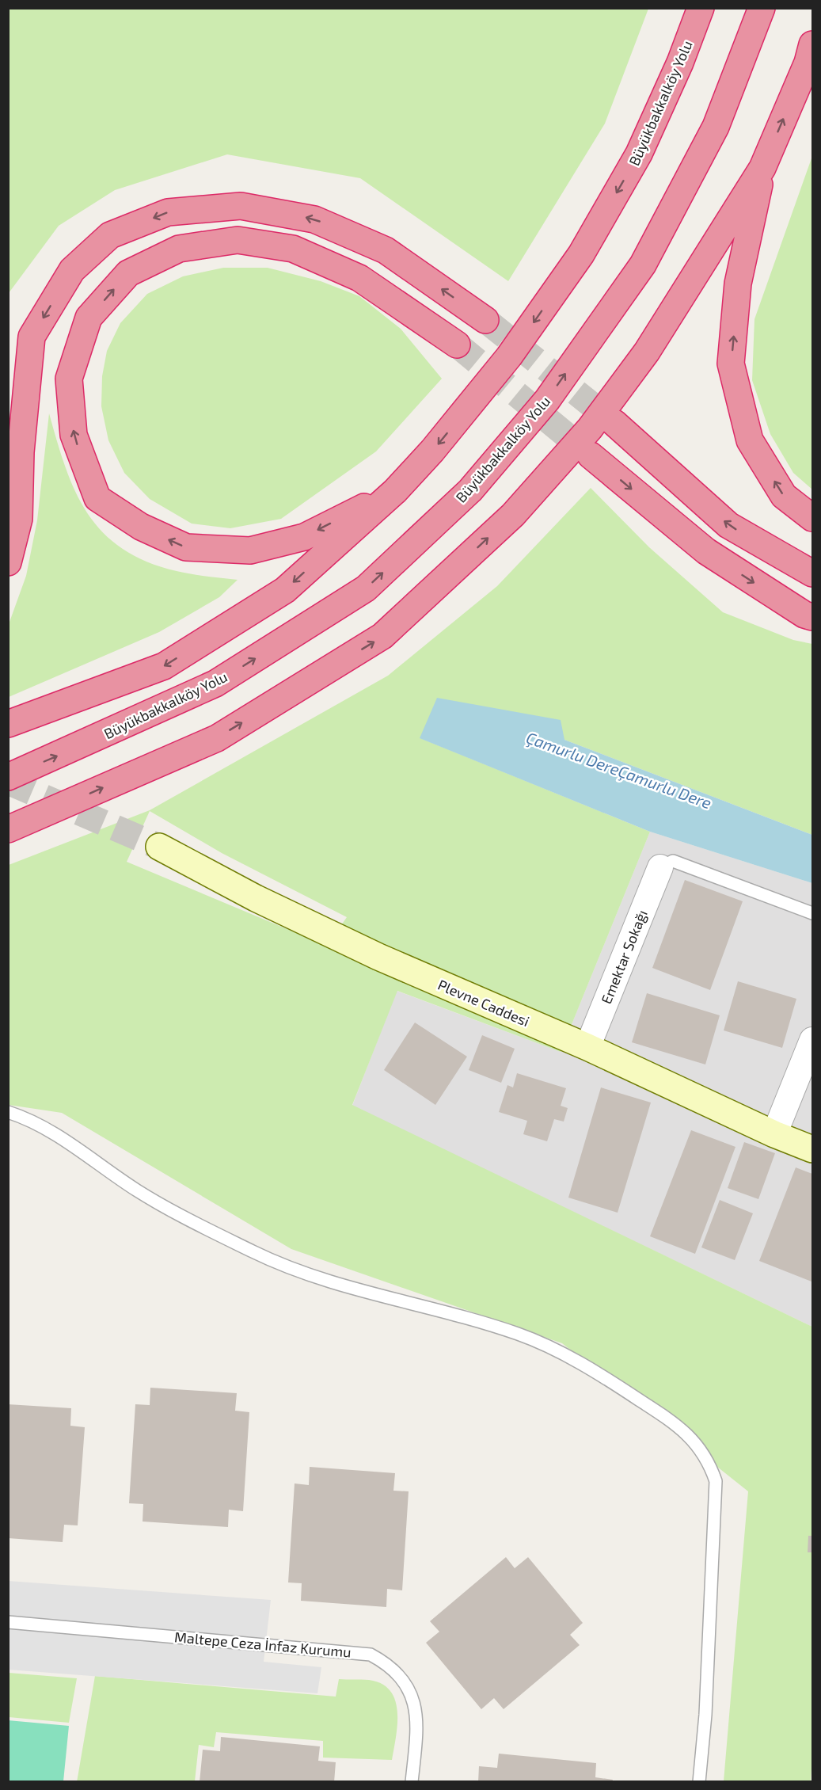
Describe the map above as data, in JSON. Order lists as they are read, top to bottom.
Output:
{
  "streets": {
    "highway": ["Büyükbakkalköy Yolu"],
    "street": ["Emektar Sokağı", "Plevne Caddesi"],
    "lane": ["Maltepe Ceza İnfaz Kurumu"]
  },
  "crossings": [
    ["Emektar Sokağı", "Plevne Caddesi"]
  ],
  "water": ["Çamurlu DereÇamurlu Dere"]
}
